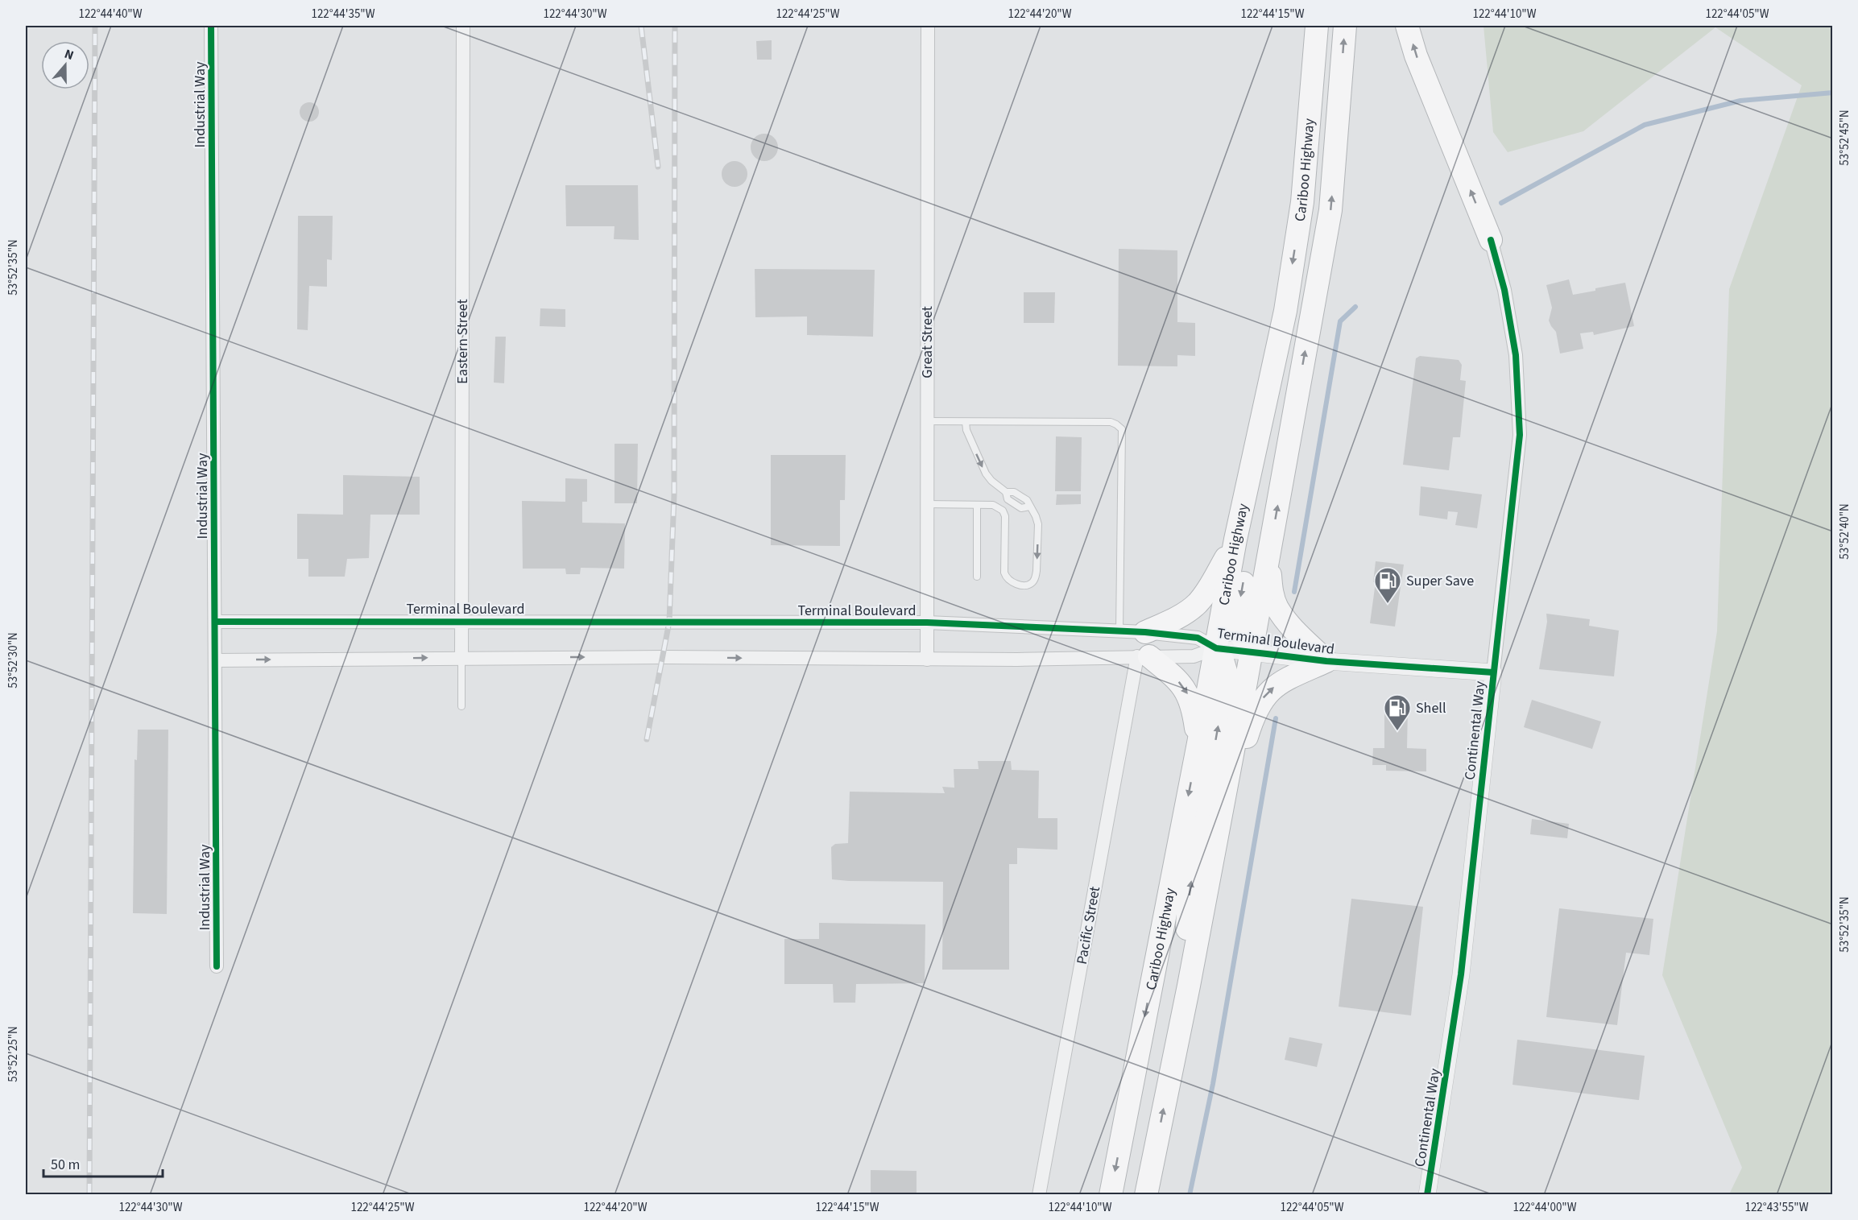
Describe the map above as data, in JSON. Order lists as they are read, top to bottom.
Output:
{
  "streets": {
    "highway": ["Cariboo Highway"],
    "street": [
      "Industrial Way",
      "Eastern Street",
      "Great Street",
      "Terminal Boulevard",
      "Continental Way",
      "Pacific Street"
    ]
  },
  "crossings": [
    ["Industrial Way", "Terminal Boulevard"],
    ["Cariboo Highway", "Terminal Boulevard"],
    ["Eastern Street", "Terminal Boulevard"],
    ["Great Street", "Terminal Boulevard"],
    ["Terminal Boulevard", "Continental Way"],
    ["Terminal Boulevard", "Pacific Street"]
  ],
  "places": {
    "fuel station": ["Super Save", "Shell"]
  },
  "scale_bar": "50 m",
  "north": "top",
  "coordinates": [
    "122°44'40\"W",
    "122°44'35\"W",
    "122°44'30\"W",
    "122°44'25\"W",
    "122°44'20\"W",
    "122°44'15\"W",
    "122°44'10\"W",
    "122°44'05\"W",
    "53°52'45\"N",
    "53°52'35\"N",
    "53°52'40\"N",
    "53°52'30\"N",
    "53°52'25\"N",
    "122°44'00\"W",
    "122°43'55\"W"
  ]
}
